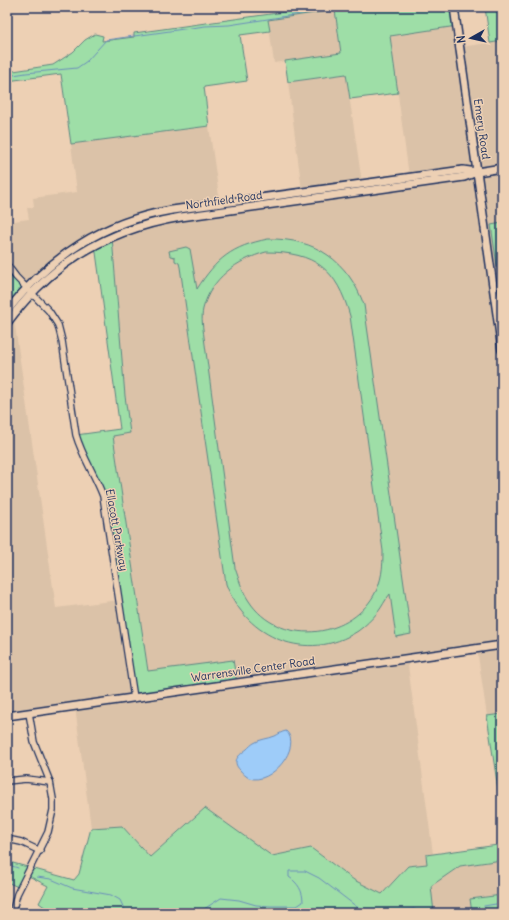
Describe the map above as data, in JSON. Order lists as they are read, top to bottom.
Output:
{
  "streets": {
    "main road": ["Emery Road", "Northfield Road", "Warrensville Center Road"],
    "street": ["Ellacott Parkway"]
  },
  "crossings": [
    ["Emery Road", "Northfield Road"],
    ["Northfield Road", "Ellacott Parkway"],
    ["Ellacott Parkway", "Warrensville Center Road"]
  ],
  "north": "left"
}
